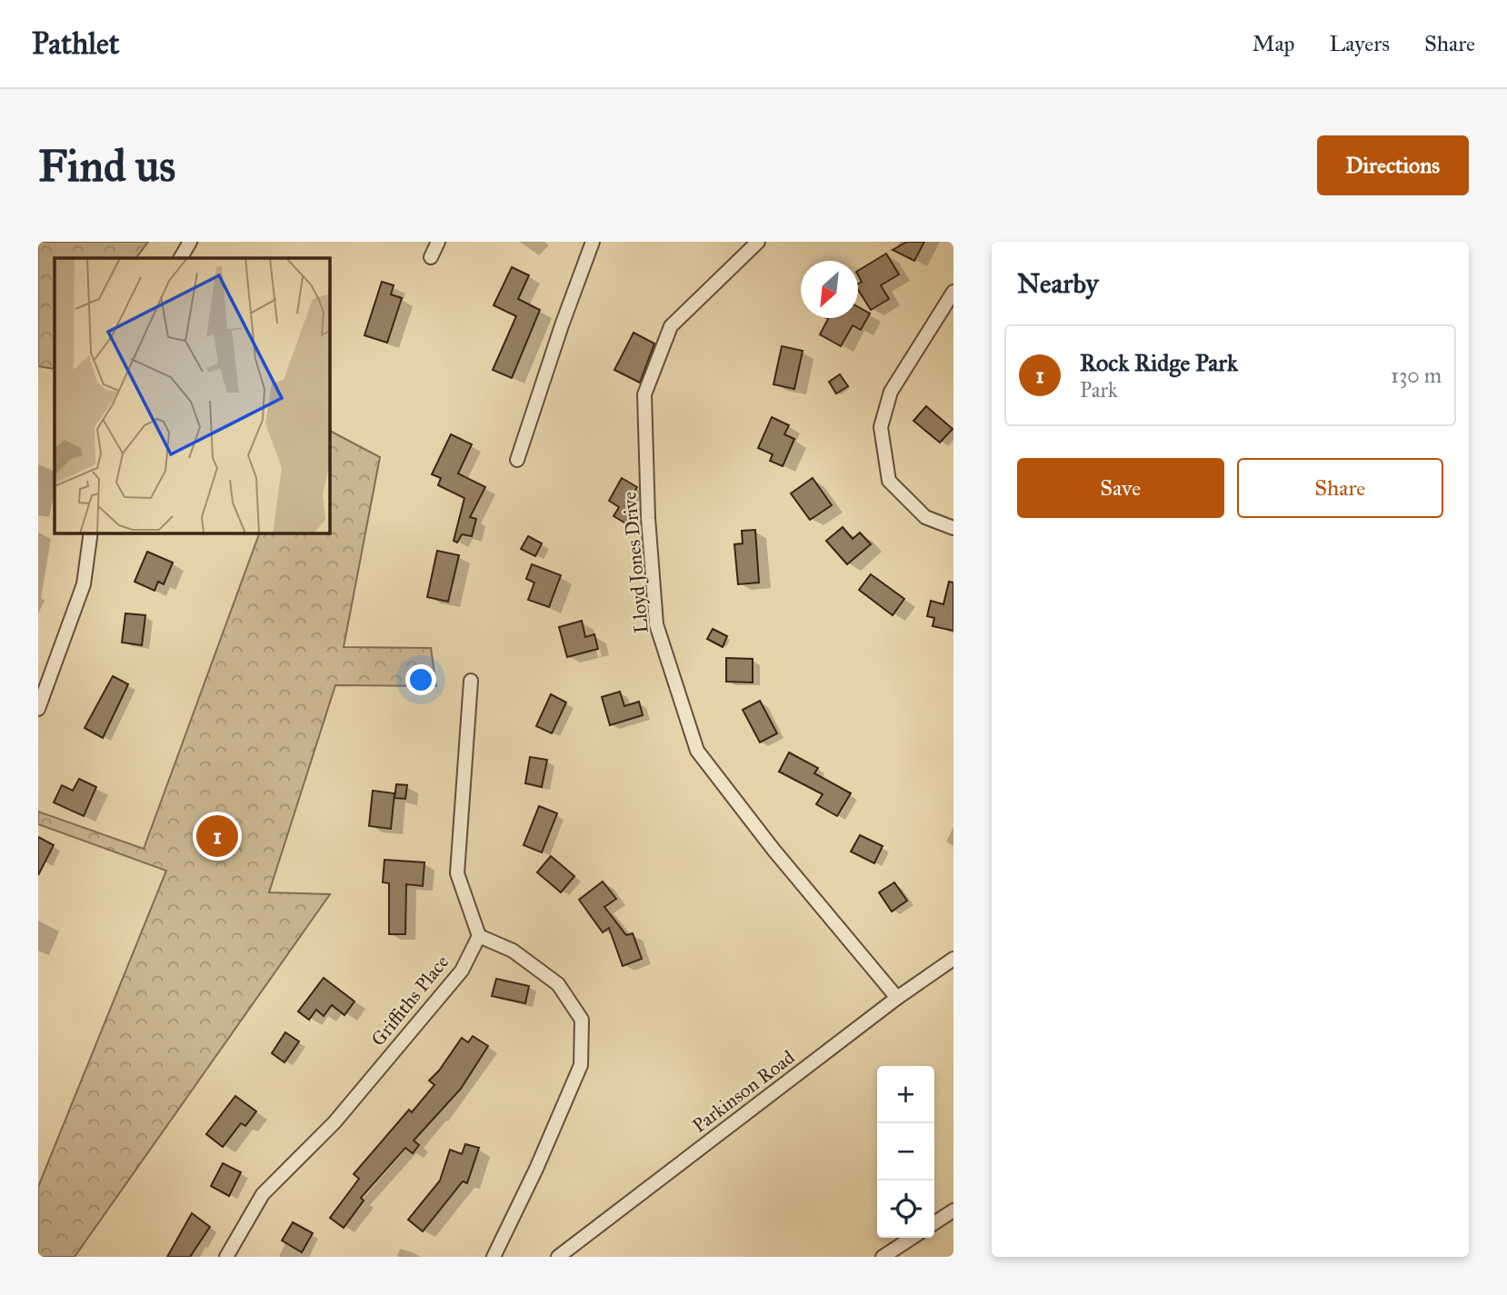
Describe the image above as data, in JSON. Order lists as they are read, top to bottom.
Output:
{
  "streets": {
    "street": ["Lloyd Jones Drive", "Griffiths Place", "Parkinson Road"]
  },
  "crossings": [
    ["Lloyd Jones Drive", "Parkinson Road"]
  ],
  "north": "bottom left",
  "page": {
    "header": "Pathlet",
    "nav": ["Map", "Layers", "Share"],
    "buttons": [
      "Directions",
      ["Save", "Share"]
    ],
    "title": "Find us",
    "heading": "Nearby",
    "list": [
      {
        "mark": "1",
        "name": "Rock Ridge Park",
        "note": "Park",
        "value": "130 m"
      }
    ],
    "pins": "1",
    "map_buttons": ["+", "−"]
  }
}
